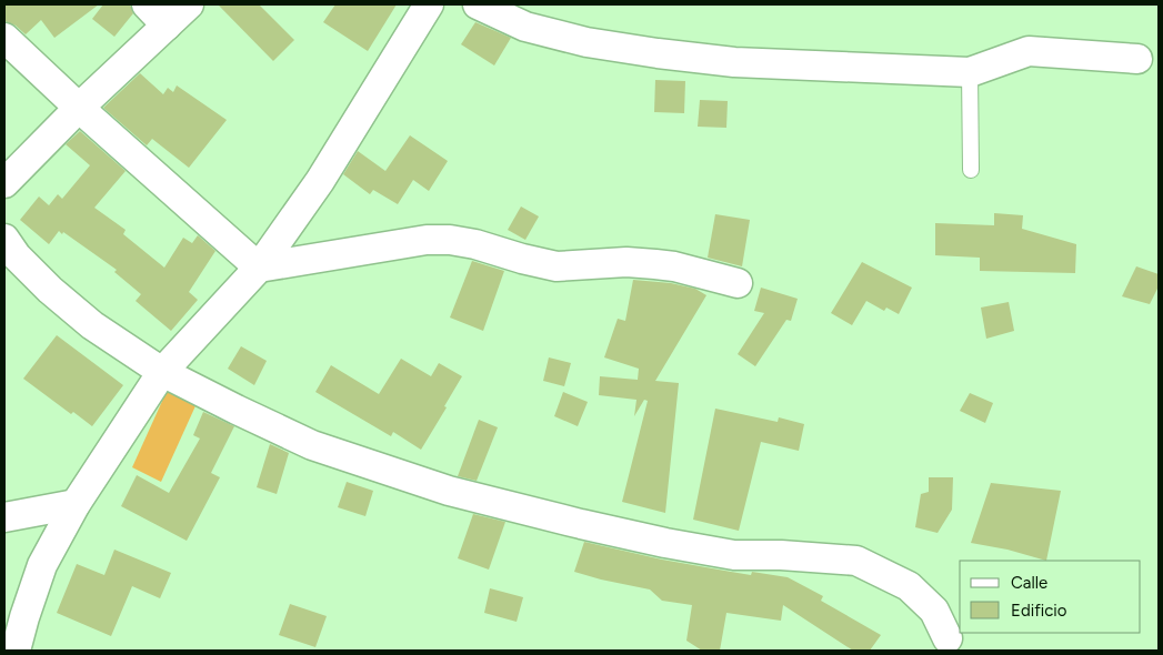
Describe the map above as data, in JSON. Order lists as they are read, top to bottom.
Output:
{
  "legend": ["Calle", "Edificio"]
}
